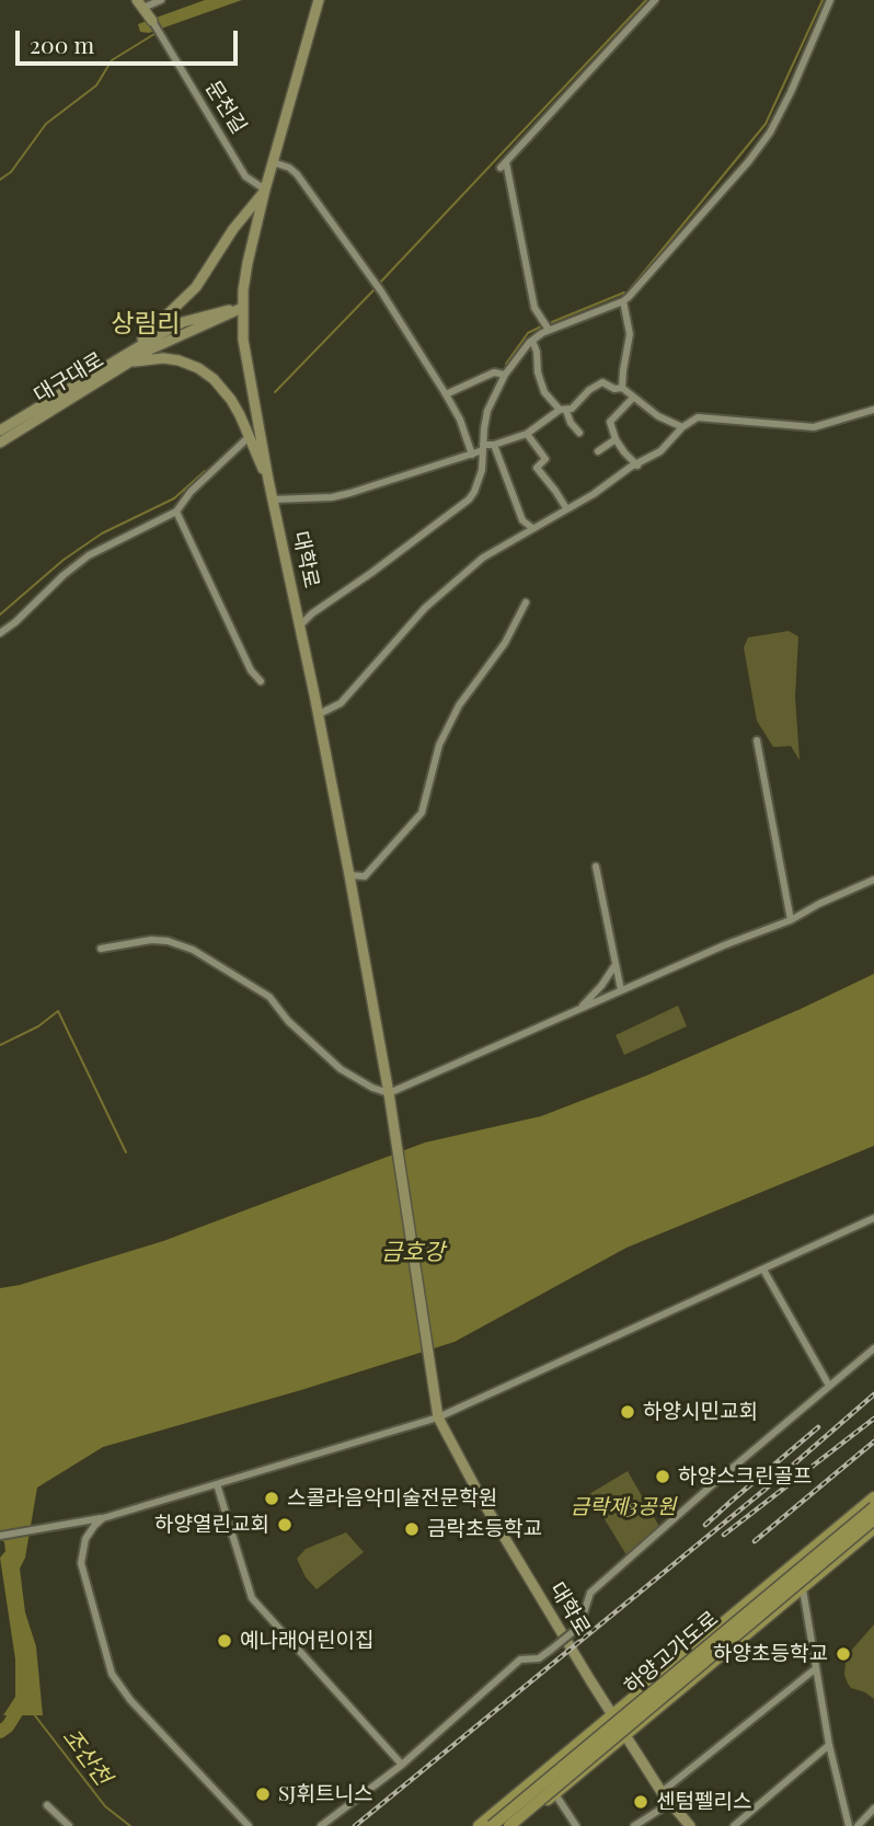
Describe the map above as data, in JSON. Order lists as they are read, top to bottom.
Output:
{
  "streets": {
    "main road": [
      "문천길",
      "대구대로",
      "대학로",
      "하양고가도로"
    ]
  },
  "crossings": [
    ["문천길", "대학로"],
    ["대구대로", "대학로"]
  ],
  "districts": ["상림리"],
  "water": ["금호강", "조산천"],
  "parks": ["금락제3공원"],
  "places": [
    "하양시민교회",
    "하양스크린골프",
    "스콜라음악미술전문학원",
    "하양열린교회",
    "금락초등학교",
    "예나래어린이집",
    "하양초등학교",
    "SJ휘트니스",
    "센텀펠리스"
  ],
  "scale_bar": "200 m"
}
